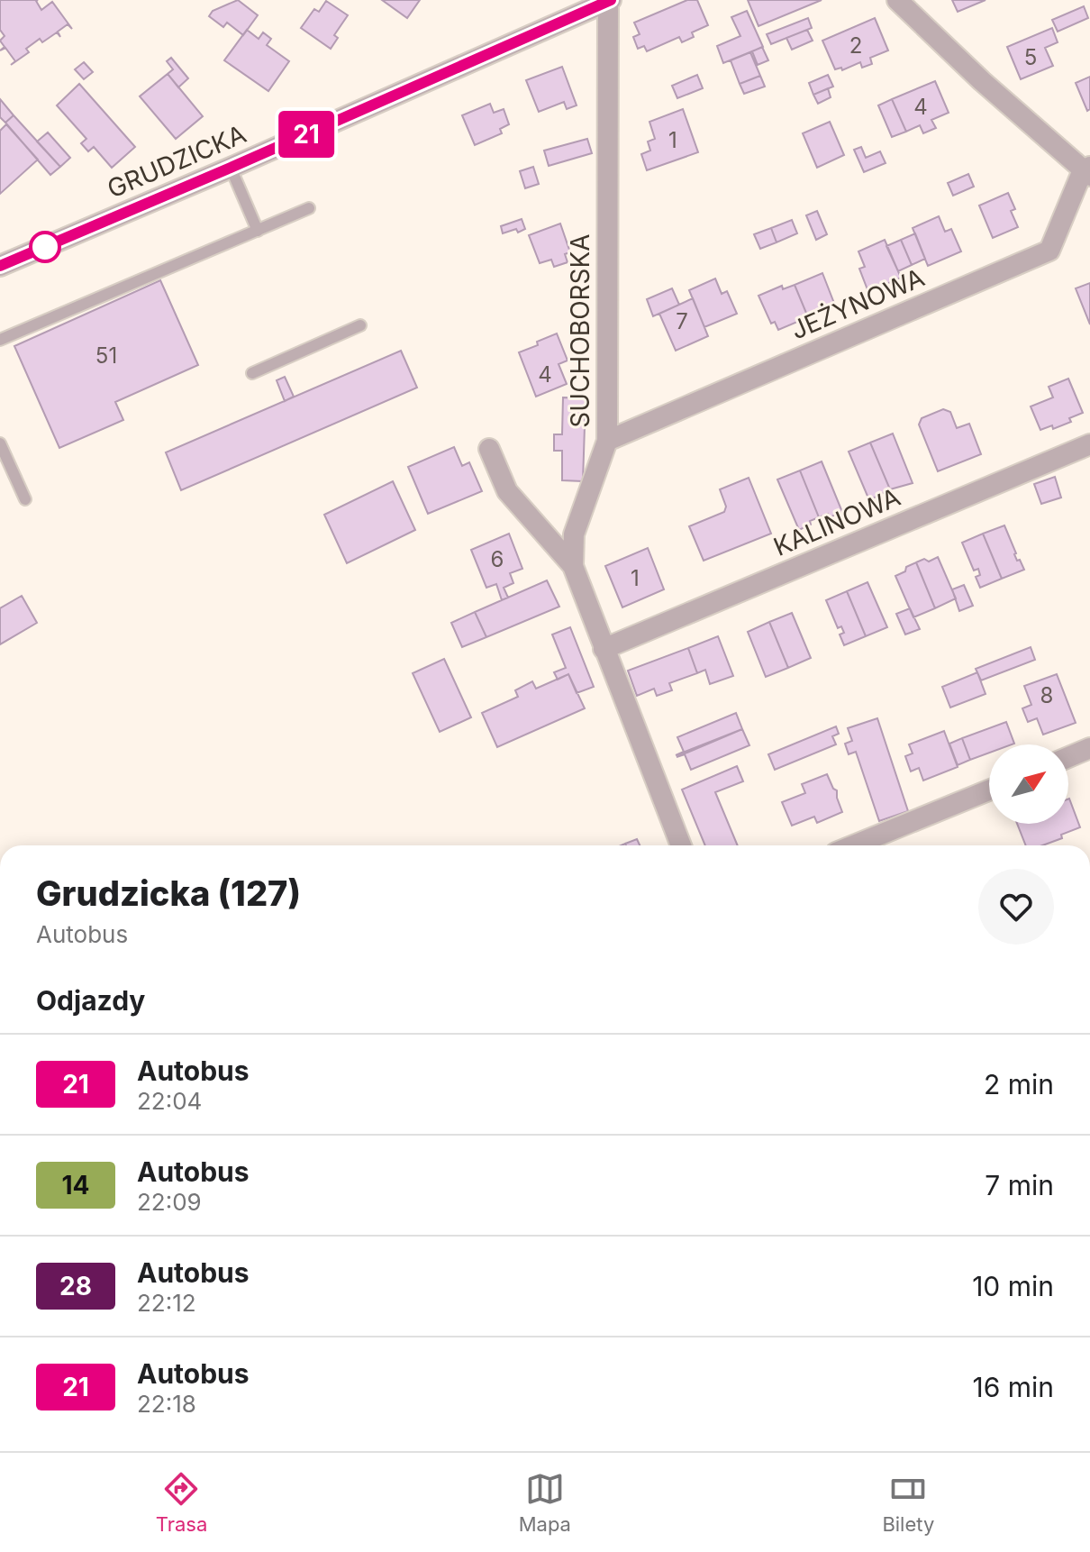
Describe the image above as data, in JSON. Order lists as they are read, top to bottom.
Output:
{
  "streets": {
    "street": [
      "GRUDZICKA",
      "JEŻYNOWA",
      "SUCHOBORSKA",
      "KALINOWA"
    ]
  },
  "crossings": [
    ["GRUDZICKA", "SUCHOBORSKA"],
    ["JEŻYNOWA", "SUCHOBORSKA"],
    ["SUCHOBORSKA", "KALINOWA"]
  ],
  "lines": ["bus line 21"],
  "house_numbers": [
    "2",
    "5",
    "4",
    "1",
    "7",
    "51",
    "4",
    "6",
    "1",
    "8"
  ],
  "north": "top right",
  "page": {
    "on_map": "21",
    "heading": [
      ["Grudzicka (127)", "Autobus"],
      "Odjazdy"
    ],
    "list": [
      {
        "mark": "21",
        "name": "Autobus",
        "note": "22:04",
        "value": "2 min"
      },
      {
        "mark": "14",
        "name": "Autobus",
        "note": "22:09",
        "value": "7 min"
      },
      {
        "mark": "28",
        "name": "Autobus",
        "note": "22:12",
        "value": "10 min"
      },
      {
        "mark": "21",
        "name": "Autobus",
        "note": "22:18",
        "value": "16 min"
      }
    ],
    "tabs": ["Trasa", "Mapa", "Bilety"]
  }
}
